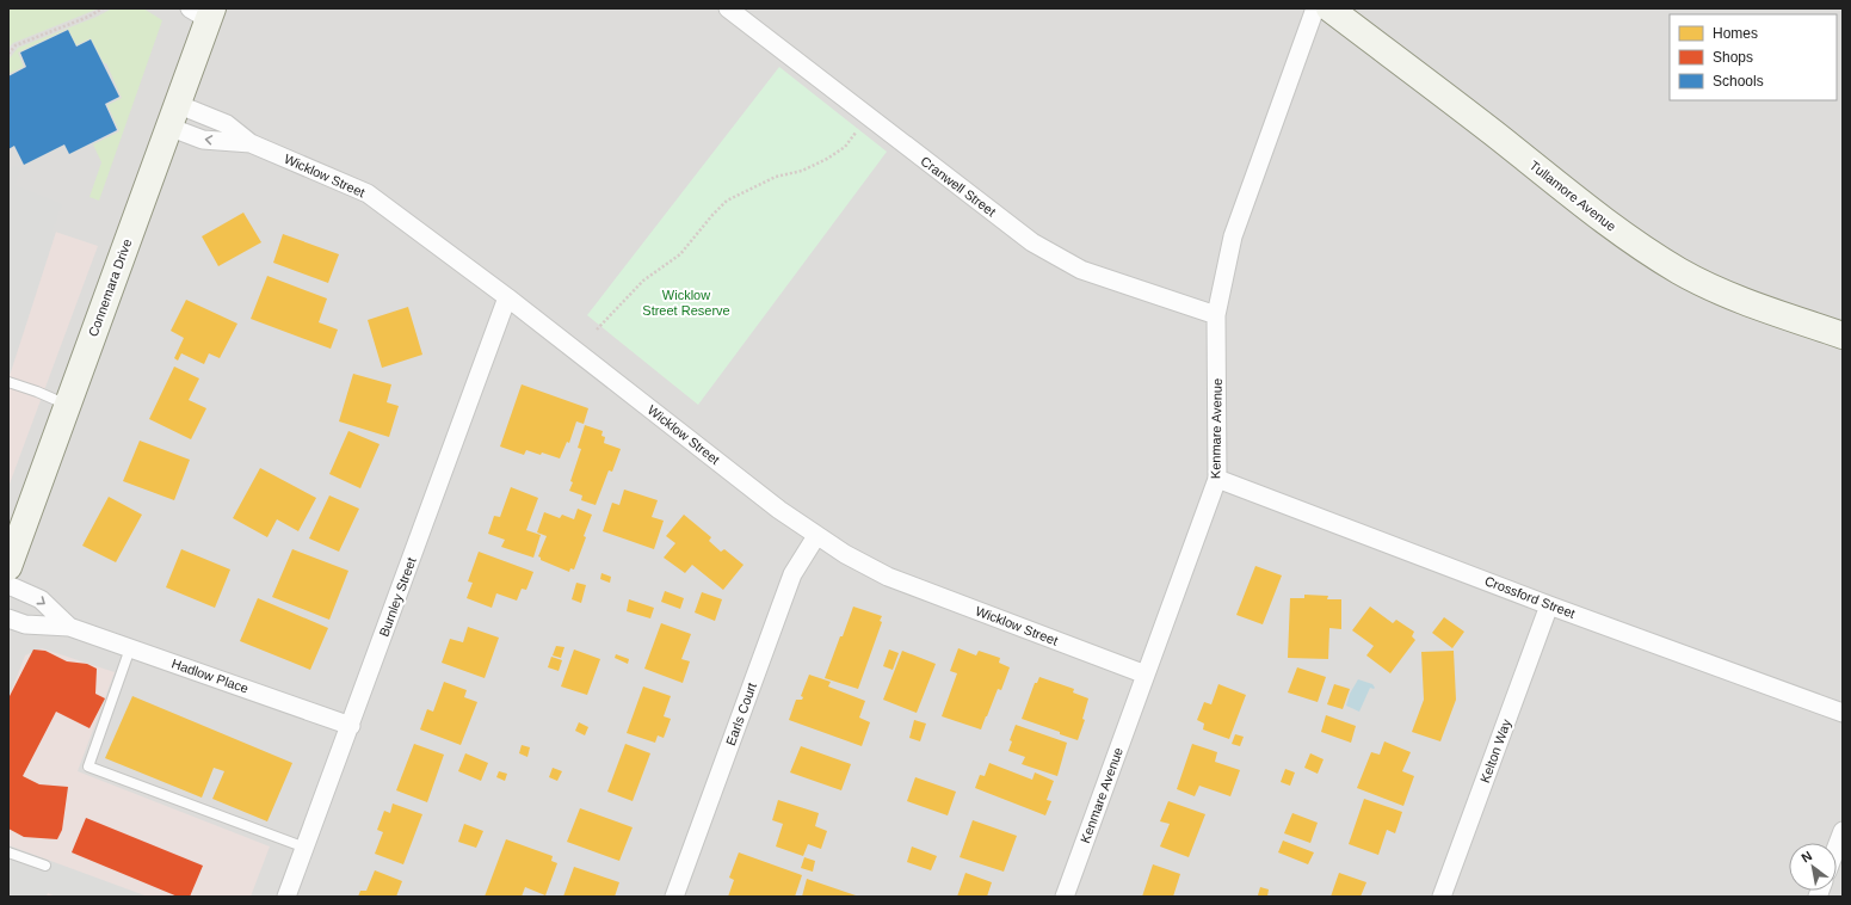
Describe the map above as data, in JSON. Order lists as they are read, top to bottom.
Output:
{
  "streets": {
    "street": [
      "Wicklow Street",
      "Cranwell Street",
      "Tullamore Avenue",
      "Connemara Drive",
      "Kenmare Avenue",
      "Burnley Street",
      "Crossford Street",
      "Hadlow Place",
      "Earls Court",
      "Kelton Way"
    ]
  },
  "crossings": [
    ["Wicklow Street", "Connemara Drive"],
    ["Wicklow Street", "Kenmare Avenue"],
    ["Wicklow Street", "Burnley Street"],
    ["Wicklow Street", "Earls Court"],
    ["Cranwell Street", "Kenmare Avenue"],
    ["Kenmare Avenue", "Crossford Street"],
    ["Burnley Street", "Hadlow Place"],
    ["Crossford Street", "Kelton Way"]
  ],
  "parks": ["Wicklow Street Reserve"],
  "legend": ["Homes", "Shops", "Schools"],
  "north": "top left"
}
